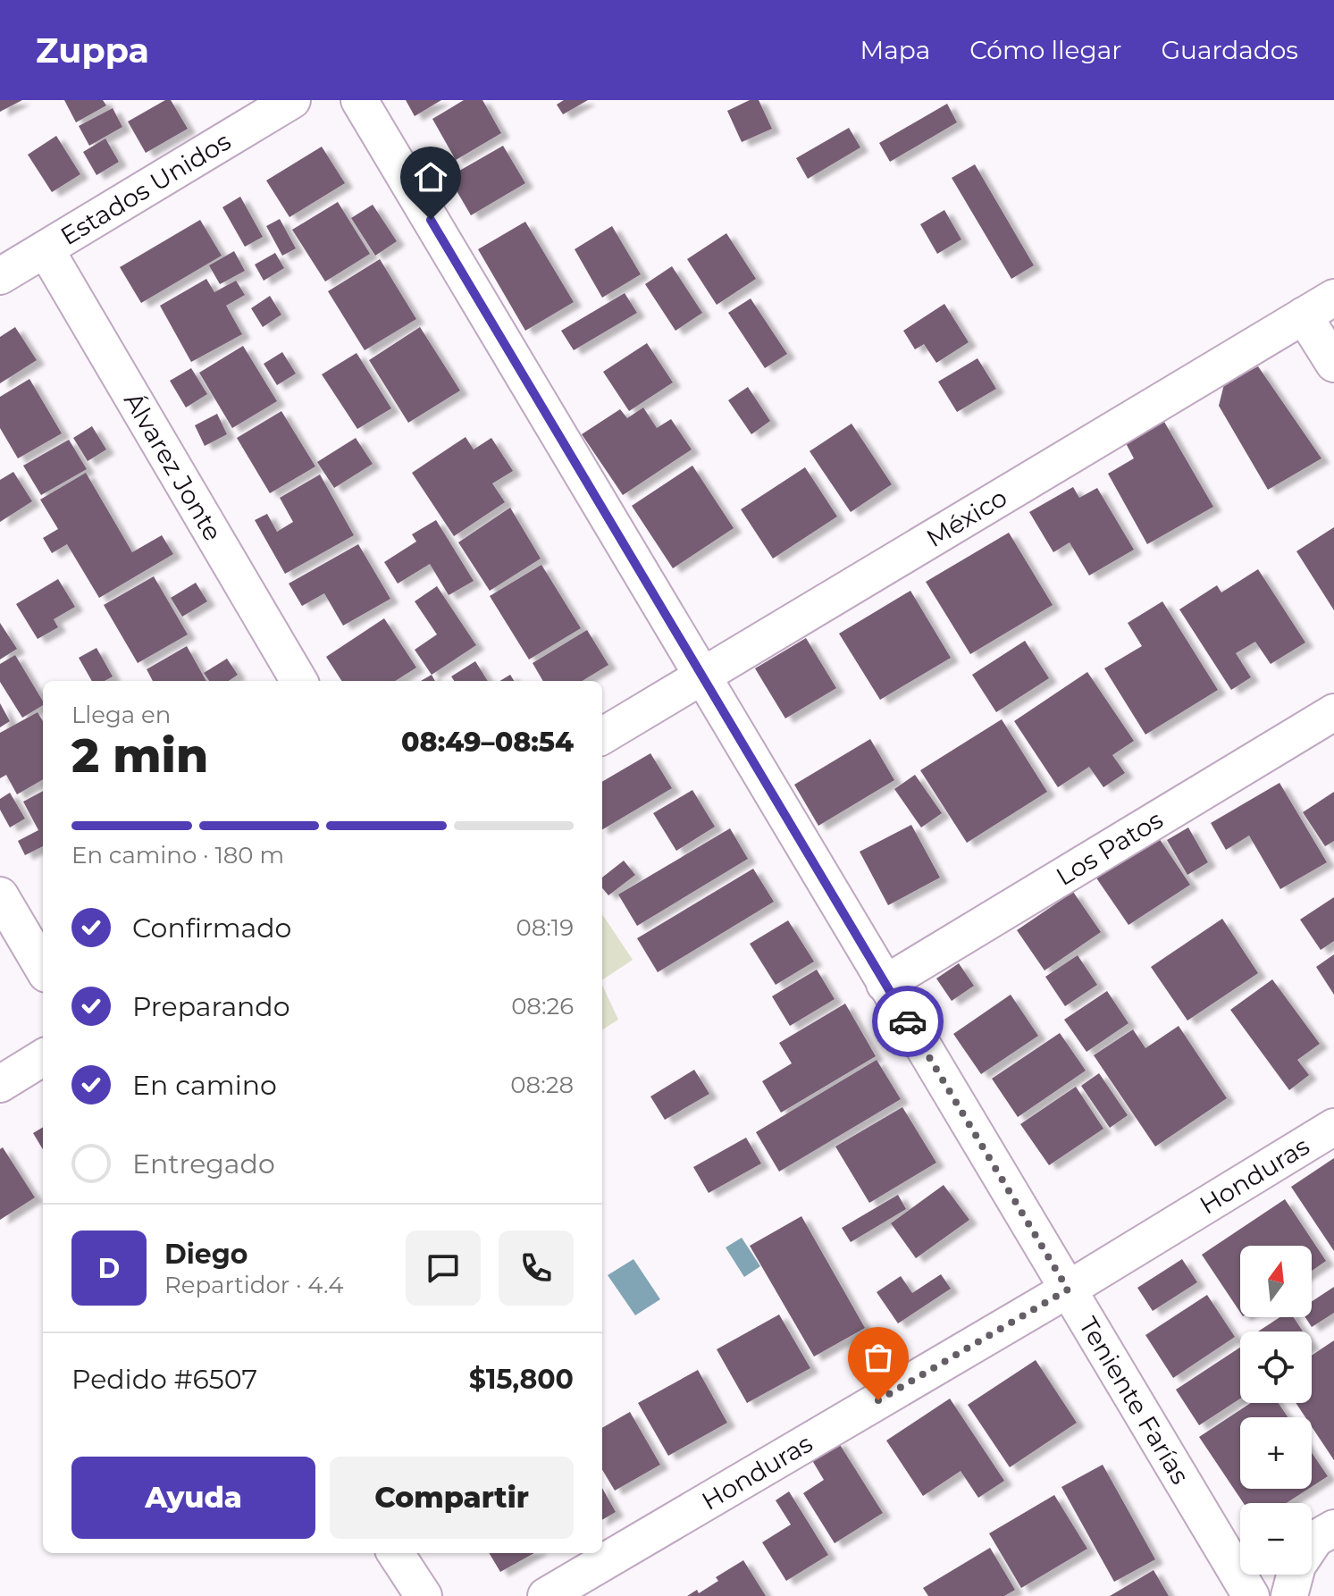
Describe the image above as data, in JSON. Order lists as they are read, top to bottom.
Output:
{
  "streets": {
    "street": [
      "Estados Unidos",
      "Álvarez Jonte",
      "México",
      "Los Patos",
      "Honduras",
      "Teniente Farías"
    ]
  },
  "crossings": [
    ["Estados Unidos", "Álvarez Jonte"],
    ["México", "Teniente Farías"],
    ["Los Patos", "Teniente Farías"],
    ["Honduras", "Teniente Farías"]
  ],
  "north": "top",
  "page": {
    "header": "Zuppa",
    "nav": ["Mapa", "Cómo llegar", "Guardados"],
    "heading": ["2 min", "Llega en", "08:49–08:54"],
    "panel": [
      "Diego",
      "Repartidor · 4.4",
      "Pedido #6507",
      "$15,800"
    ],
    "bar": "En camino · 180 m",
    "list": [
      ["Confirmado", "08:19"],
      ["Preparando", "08:26"],
      ["En camino", "08:28"],
      "Entregado"
    ],
    "round": "D",
    "map_buttons": ["+", "−"],
    "buttons": ["Ayuda", "Compartir"]
  }
}
